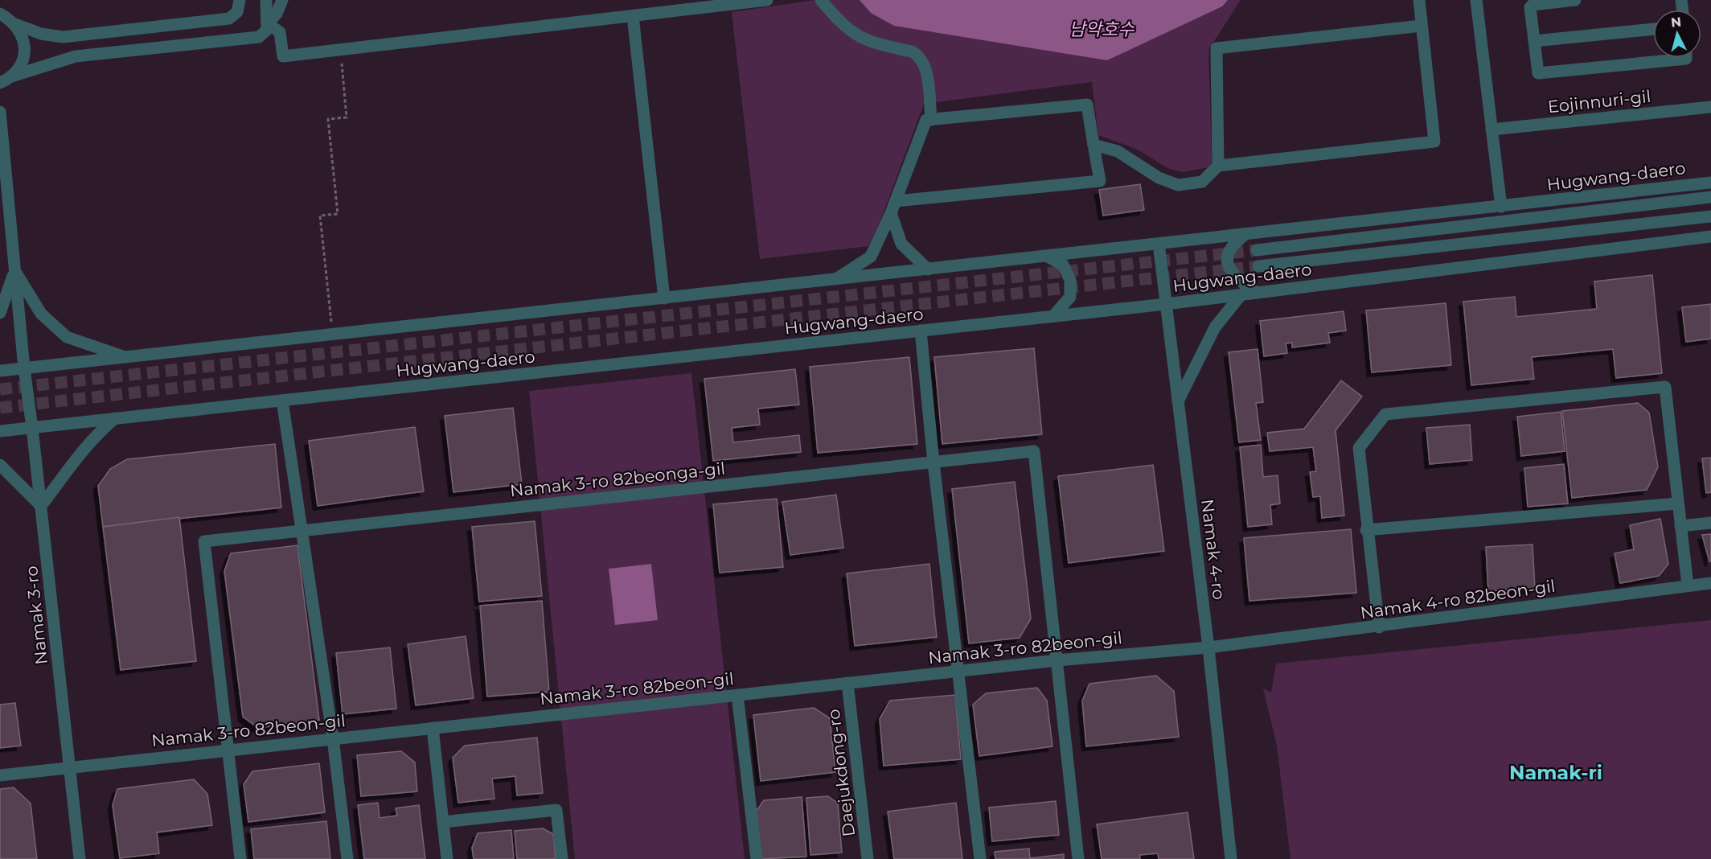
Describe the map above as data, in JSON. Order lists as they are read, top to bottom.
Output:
{
  "streets": {
    "street": [
      "Eojinnuri-gil",
      "Hugwang-daero",
      "Namak 3-ro 82beonga-gil",
      "Namak 4-ro",
      "Namak 4-ro 82beon-gil",
      "Namak 3-ro",
      "Namak 3-ro 82beon-gil",
      "Daejukdong-ro"
    ]
  },
  "crossings": [
    ["Hugwang-daero", "Namak 4-ro"],
    ["Hugwang-daero", "Namak 3-ro"],
    ["Namak 3-ro 82beonga-gil", "Namak 3-ro 82beon-gil"],
    ["Namak 4-ro", "Namak 4-ro 82beon-gil"],
    ["Namak 4-ro", "Namak 3-ro 82beon-gil"],
    ["Namak 4-ro 82beon-gil", "Namak 3-ro 82beon-gil"],
    ["Namak 3-ro", "Namak 3-ro 82beon-gil"],
    ["Namak 3-ro 82beon-gil", "Daejukdong-ro"]
  ],
  "districts": ["Namak-ri"],
  "water": ["남악호수"],
  "north": "top"
}
